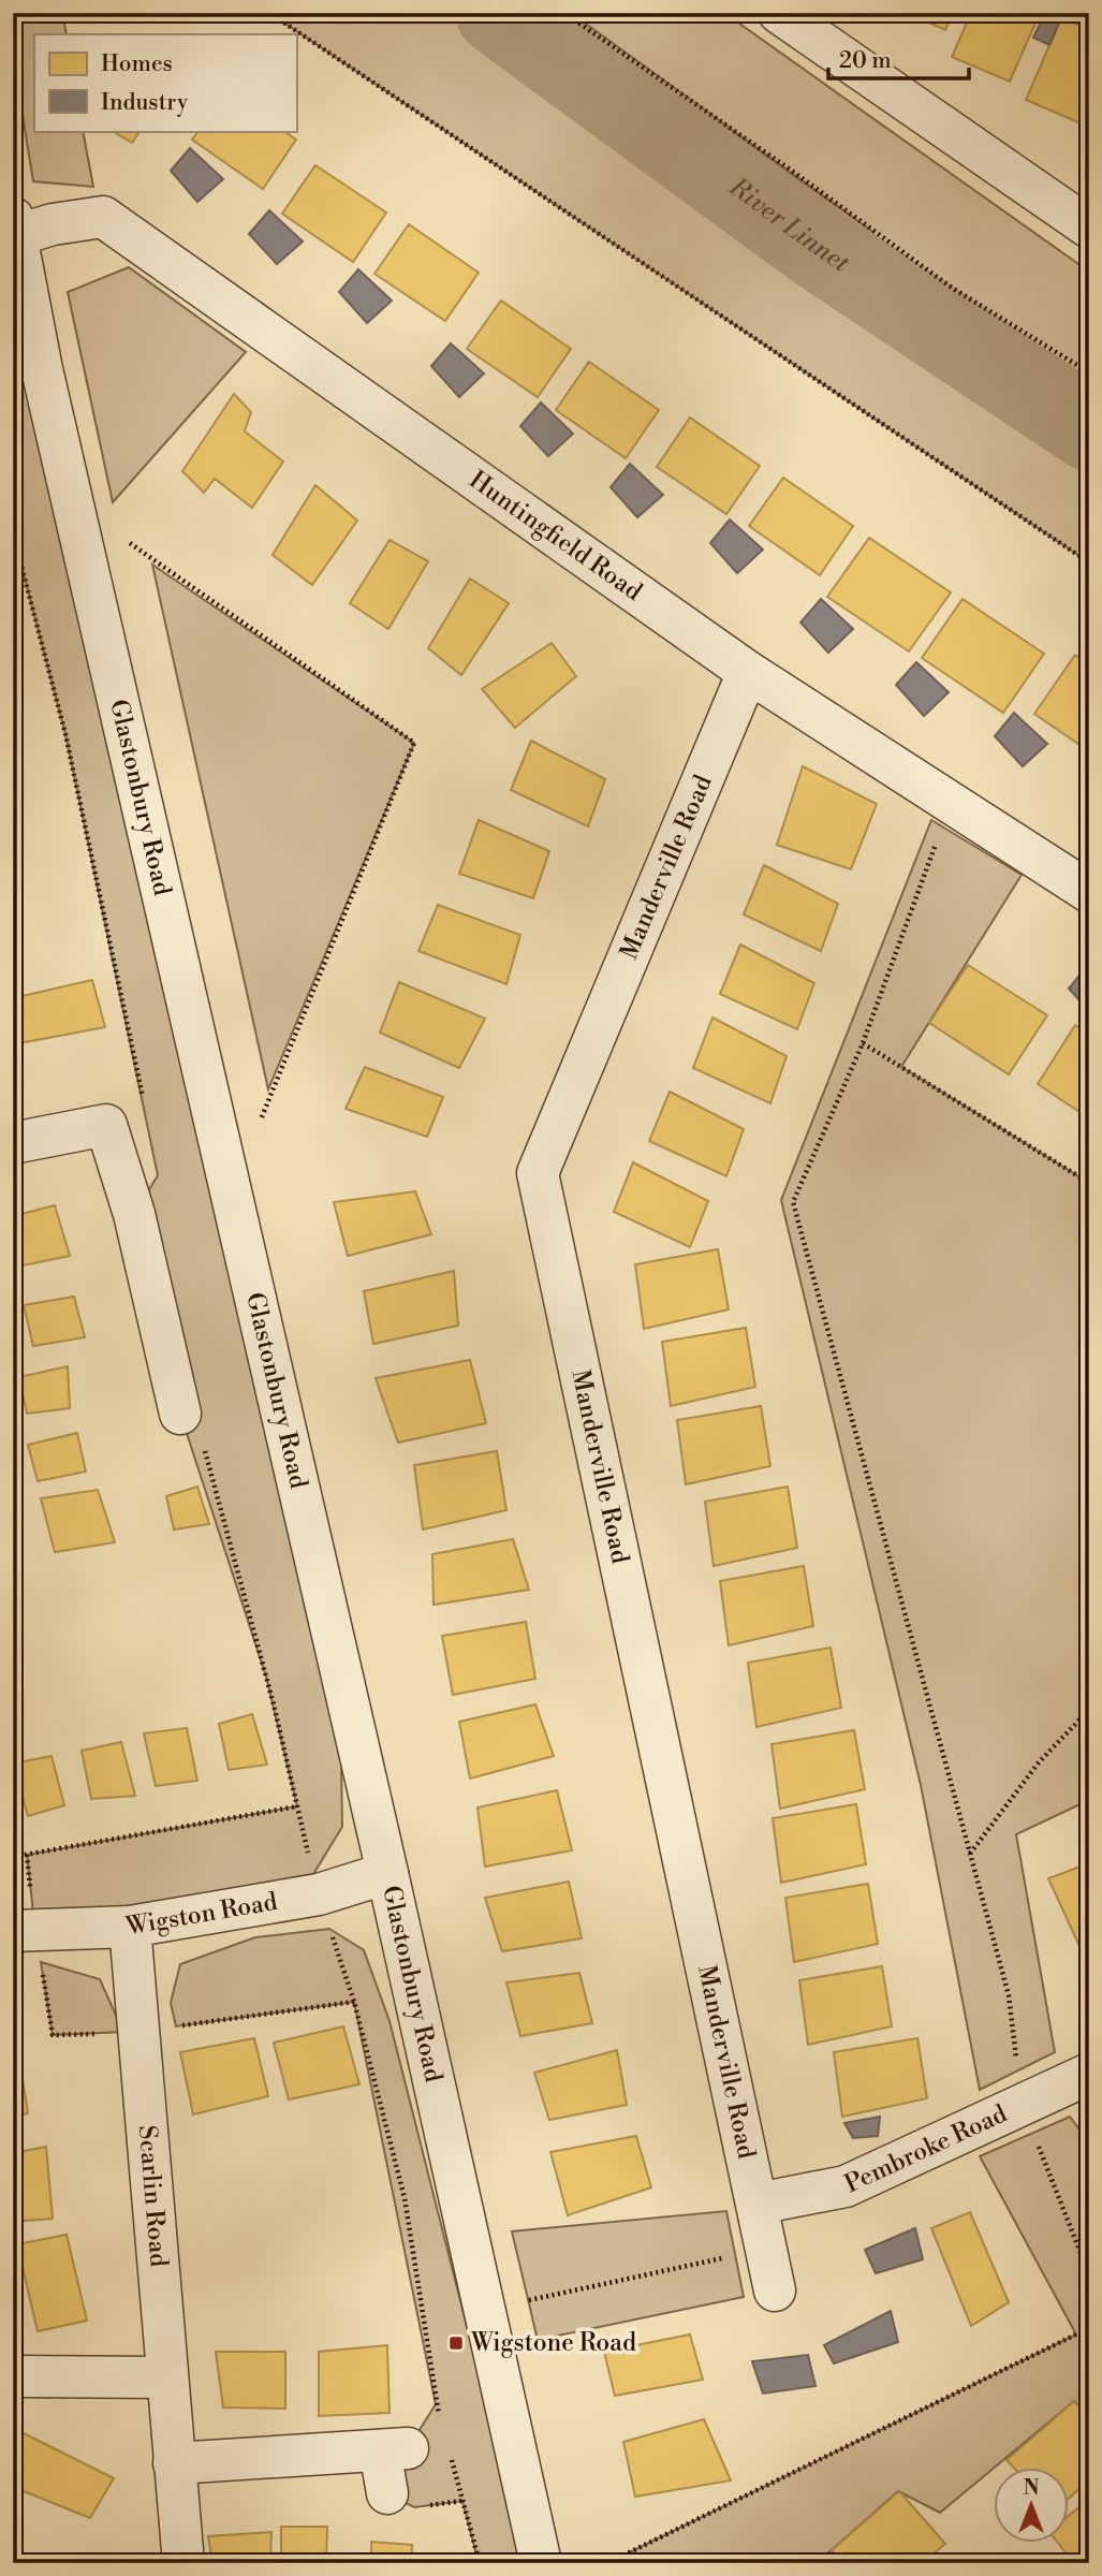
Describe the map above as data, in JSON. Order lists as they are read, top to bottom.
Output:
{
  "streets": {
    "street": [
      "Huntingfield Road",
      "Glastonbury Road",
      "Manderville Road",
      "Wigston Road",
      "Pembroke Road",
      "Scarlin Road"
    ]
  },
  "crossings": [
    ["Huntingfield Road", "Glastonbury Road"],
    ["Huntingfield Road", "Manderville Road"],
    ["Glastonbury Road", "Wigston Road"],
    ["Manderville Road", "Pembroke Road"],
    ["Wigston Road", "Scarlin Road"]
  ],
  "water": ["River Linnet"],
  "places": {
    "transit": ["Wigstone Road"]
  },
  "legend": ["Homes", "Industry"],
  "scale_bar": "20 m",
  "north": "top"
}
